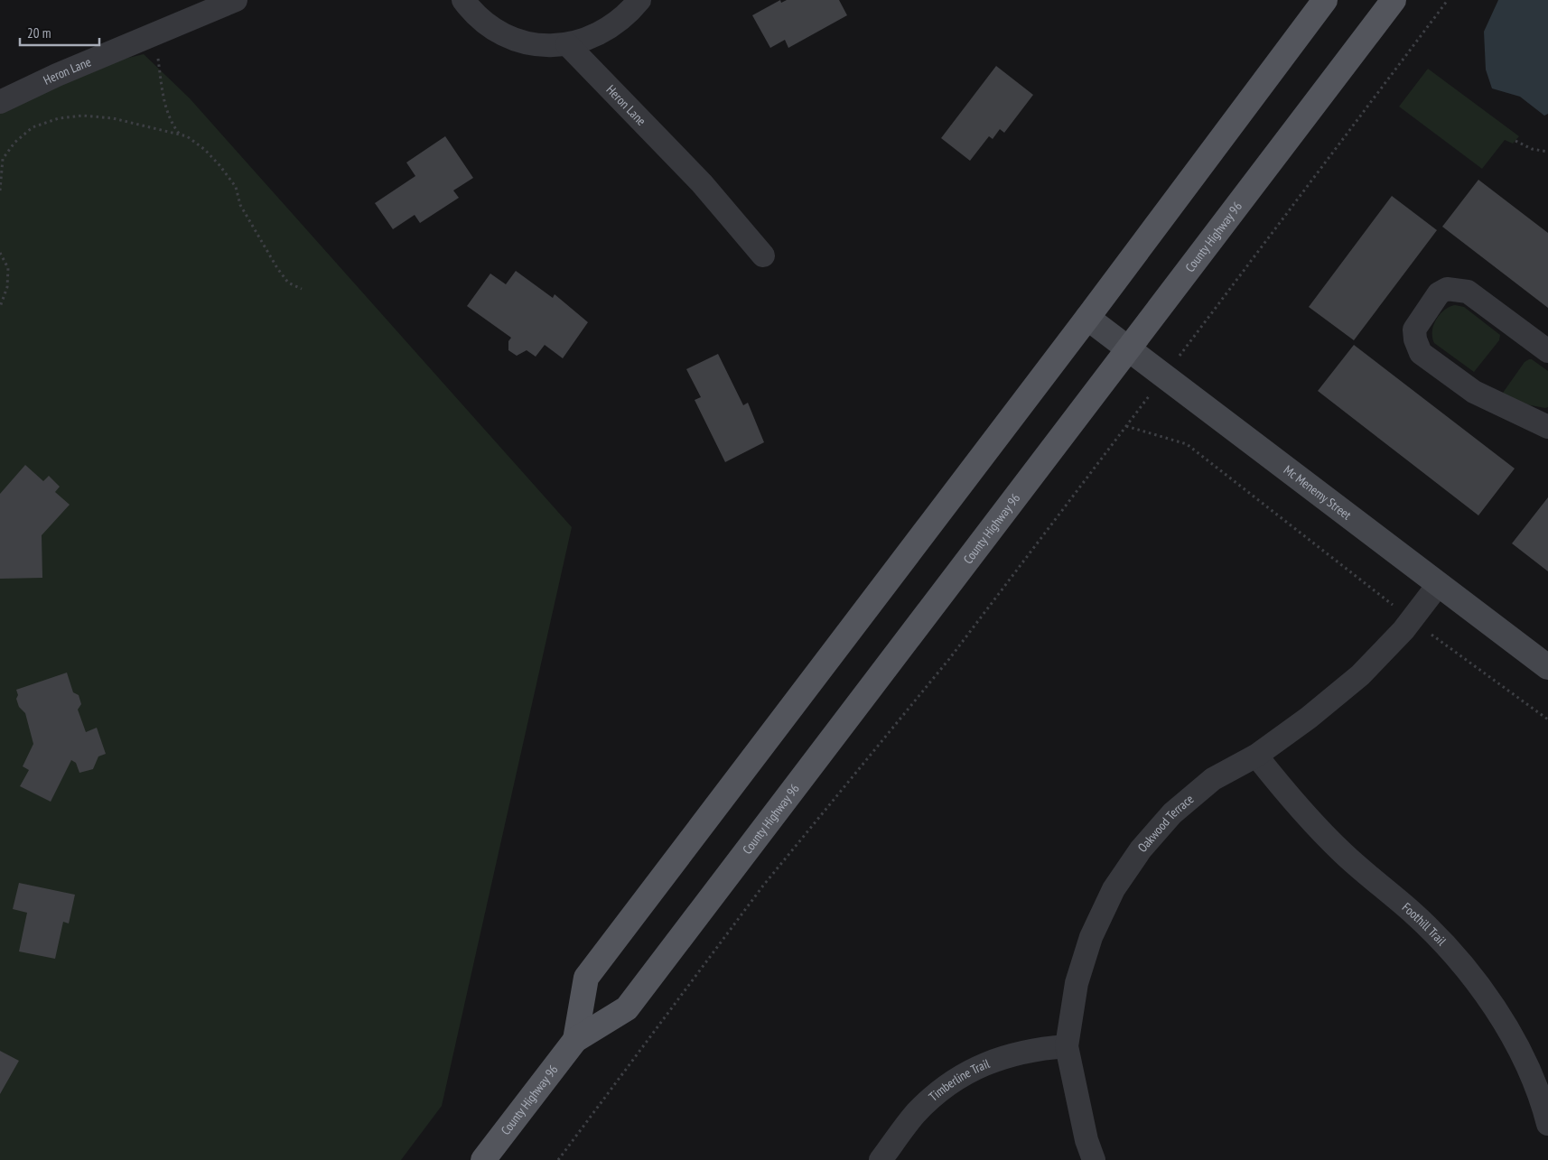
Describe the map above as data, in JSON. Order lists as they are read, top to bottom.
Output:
{
  "streets": {
    "main road": ["County Highway 96"],
    "street": [
      "Heron Lane",
      "Mc Menemy Street",
      "Oakwood Terrace",
      "Foothill Trail",
      "Timberline Trail"
    ]
  },
  "crossings": [
    ["County Highway 96", "Mc Menemy Street"],
    ["Mc Menemy Street", "Oakwood Terrace"],
    ["Oakwood Terrace", "Foothill Trail"],
    ["Oakwood Terrace", "Timberline Trail"]
  ],
  "scale_bar": "20 m"
}
